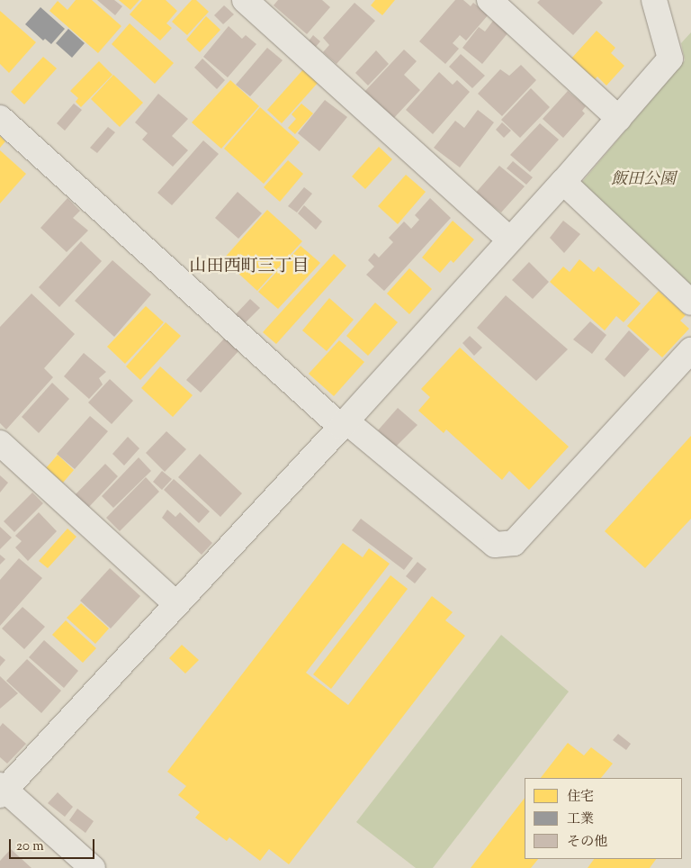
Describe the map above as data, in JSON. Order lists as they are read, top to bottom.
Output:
{
  "districts": ["山田西町三丁目"],
  "parks": ["飯田公園"],
  "legend": ["住宅", "工業", "その他"],
  "scale_bar": "20 m"
}
